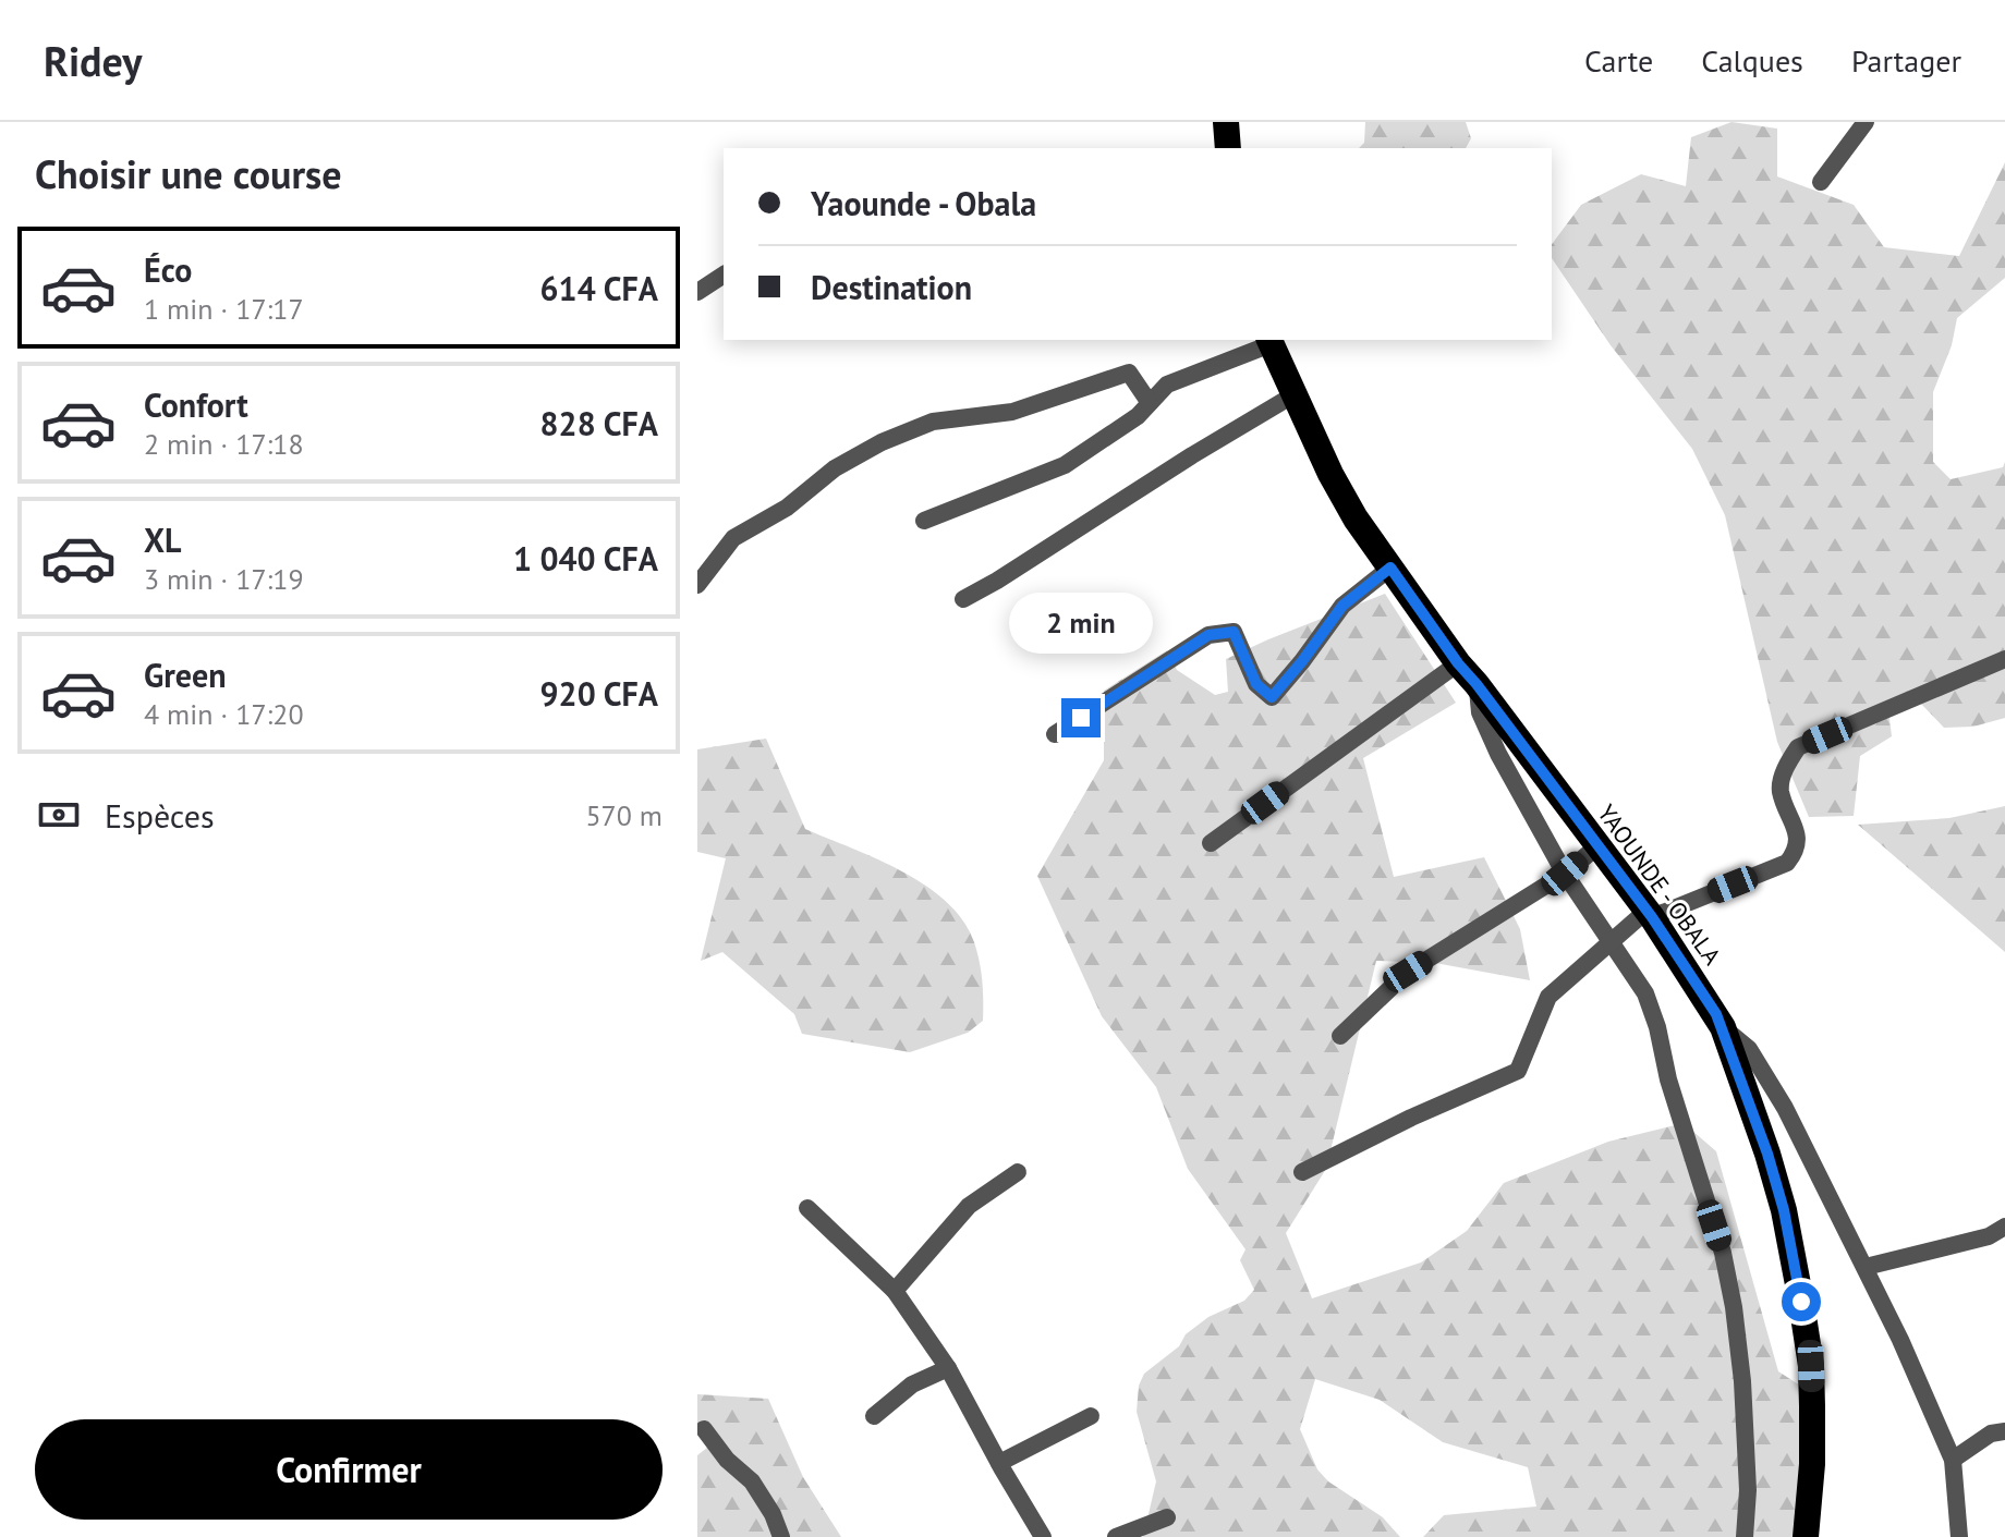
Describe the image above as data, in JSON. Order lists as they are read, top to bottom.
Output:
{
  "streets": {
    "highway": ["YAOUNDE - OBALA"]
  },
  "page": {
    "header": "Ridey",
    "nav": ["Carte", "Calques", "Partager"],
    "heading": "Choisir une course",
    "banner": ["Yaounde - Obala", "Destination"],
    "list": [
      {
        "name": "Éco",
        "note": "1 min · 17:17",
        "value": "614 CFA"
      },
      {
        "name": "Confort",
        "note": "2 min · 17:18",
        "value": "828 CFA"
      },
      {
        "name": "XL",
        "note": "3 min · 17:19",
        "value": "1 040 CFA"
      },
      {
        "name": "Green",
        "note": "4 min · 17:20",
        "value": "920 CFA"
      }
    ],
    "bubble": "2 min",
    "pay": ["Espèces", "570 m"],
    "buttons": "Confirmer"
  }
}
